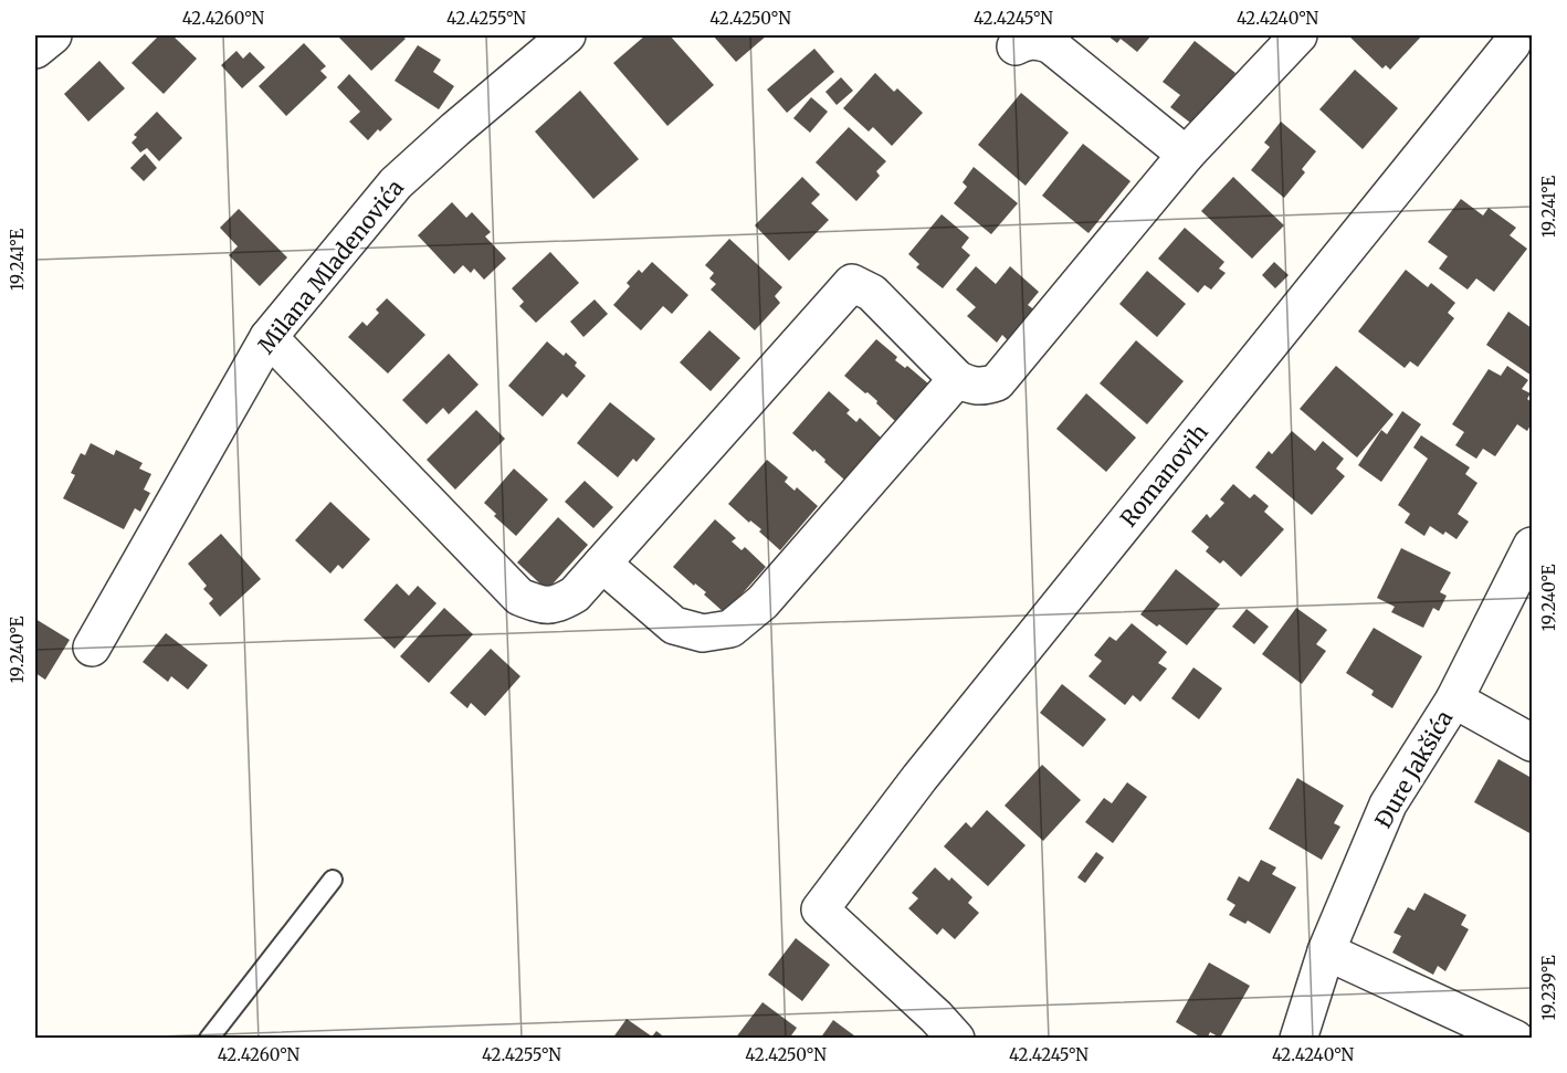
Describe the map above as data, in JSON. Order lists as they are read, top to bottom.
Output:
{
  "streets": {
    "street": ["Milana Mladenovića", "Romanovih", "Đure Jakšića"]
  },
  "coordinates": [
    "42.4260°N",
    "42.4255°N",
    "42.4250°N",
    "42.4245°N",
    "42.4240°N",
    "19.241°E",
    "19.240°E",
    "19.239°E"
  ]
}
